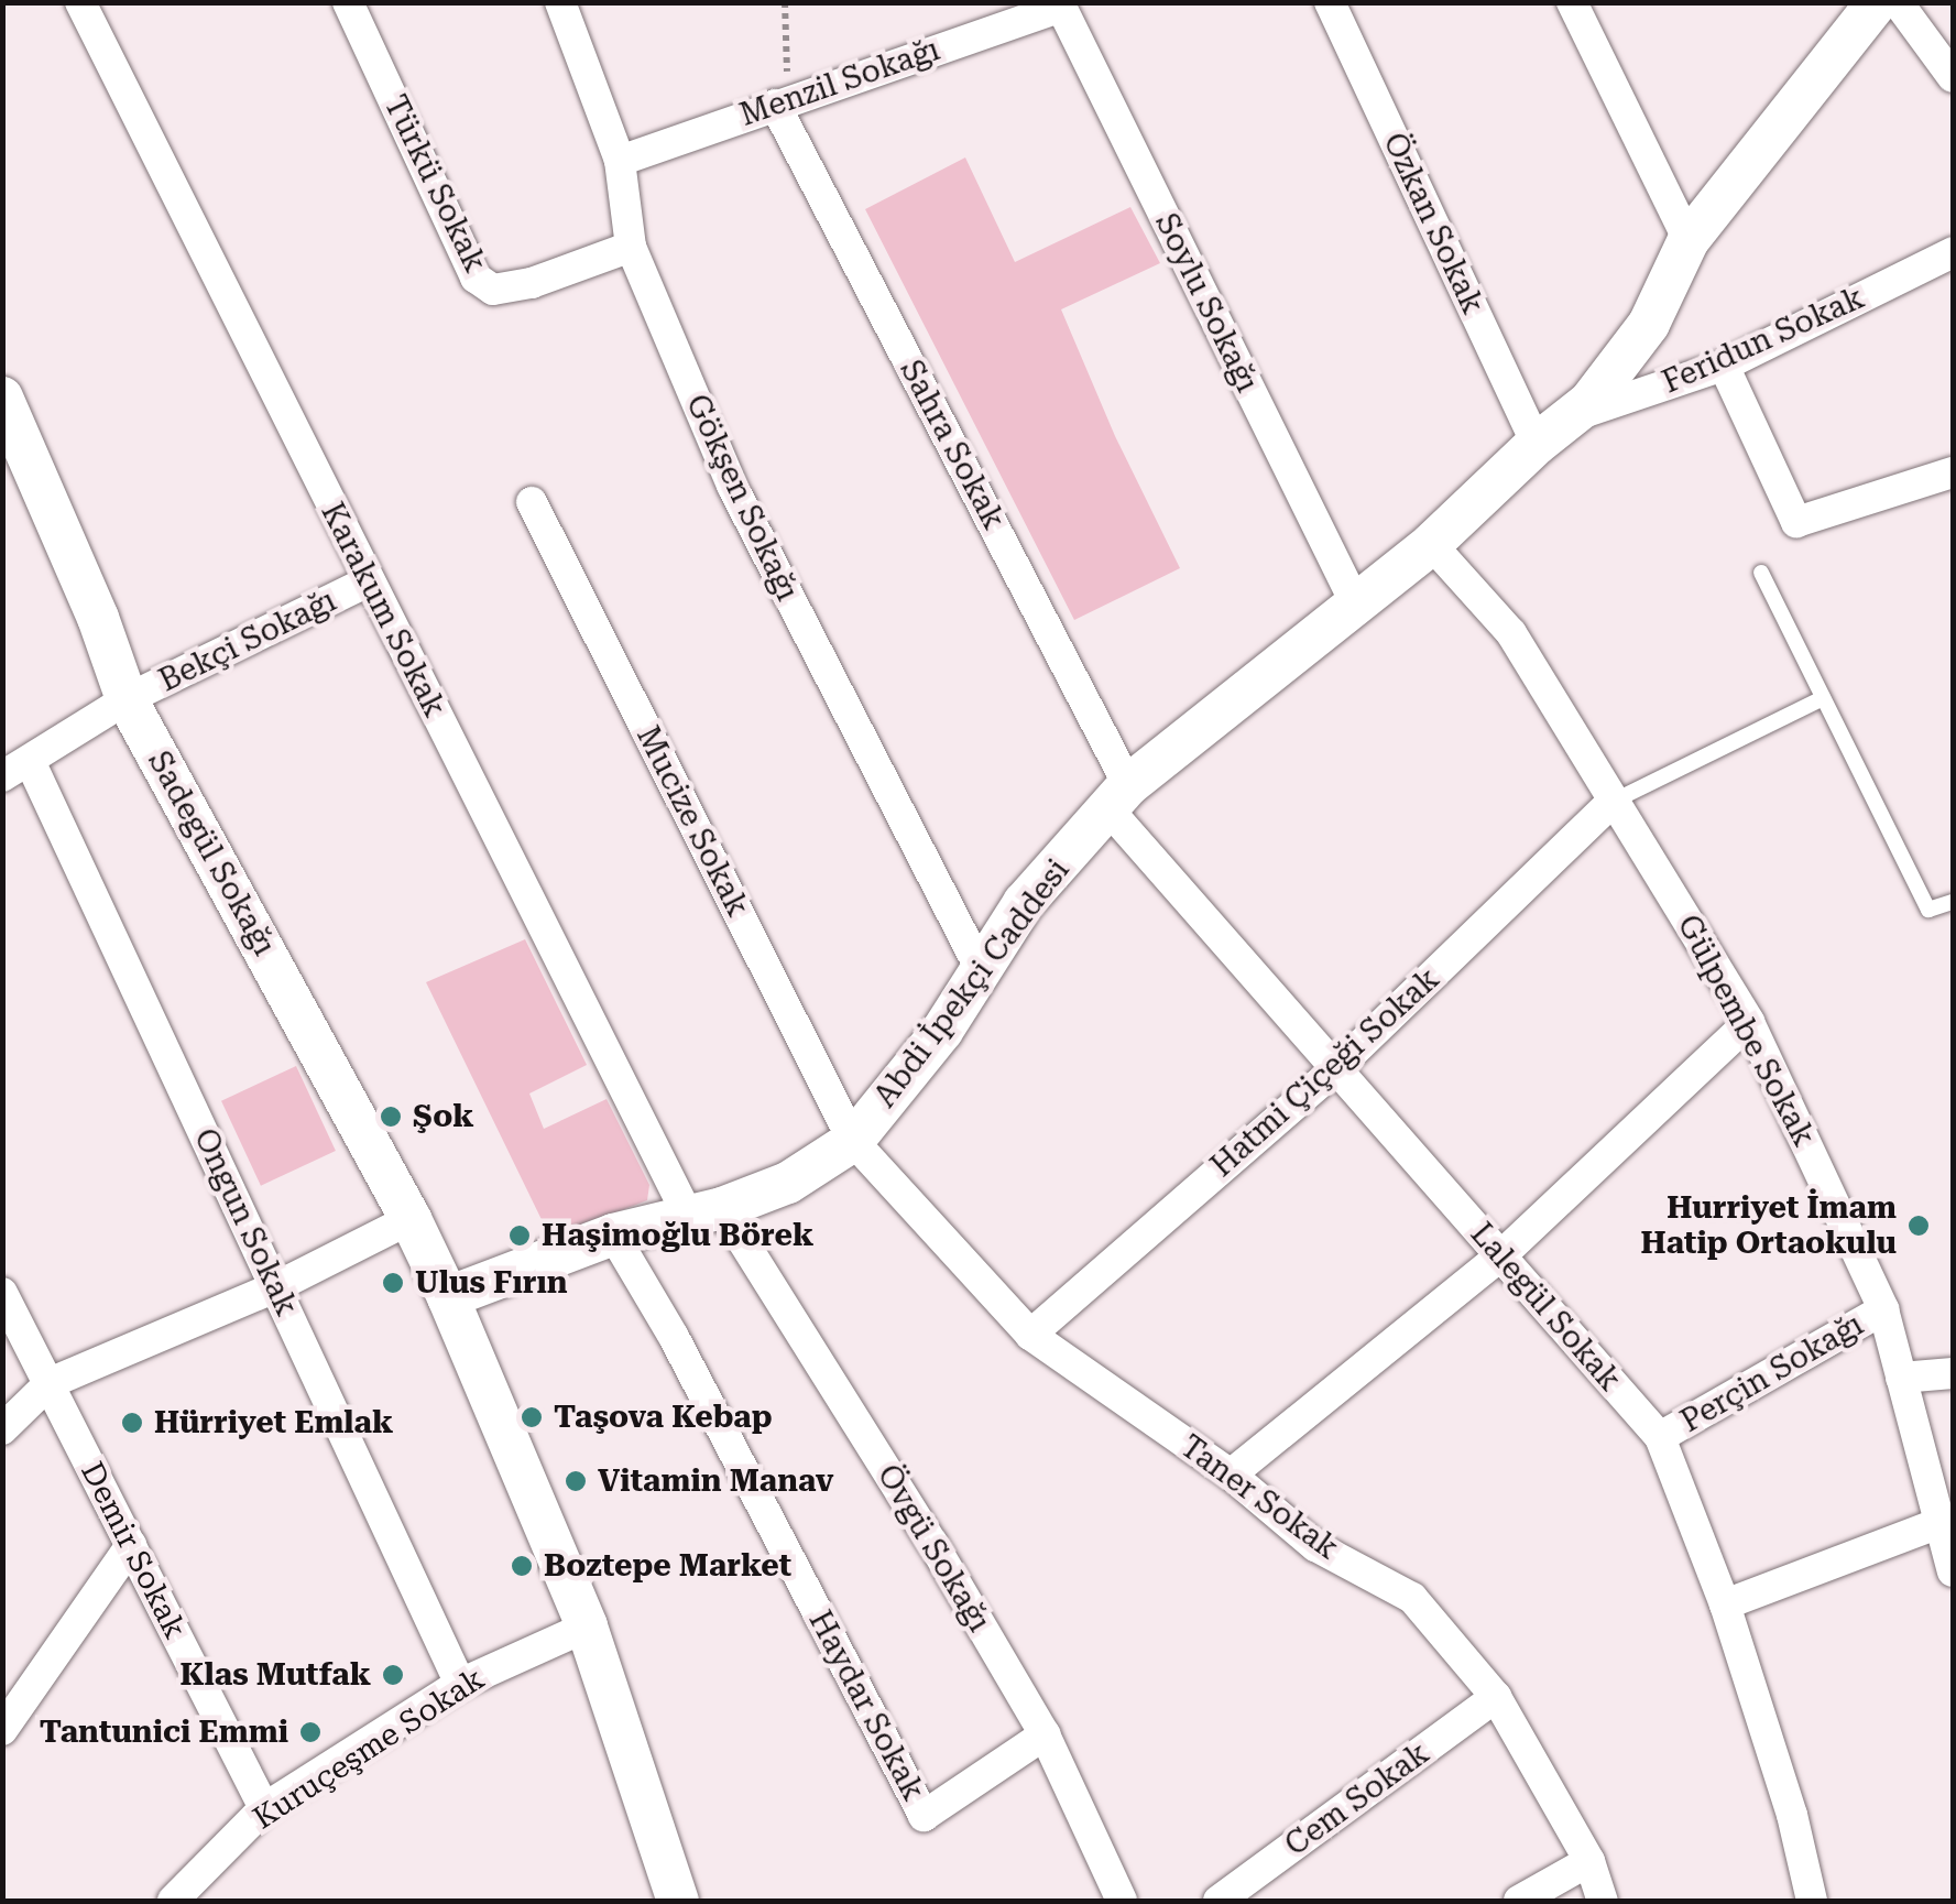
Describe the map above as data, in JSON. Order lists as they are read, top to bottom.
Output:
{
  "streets": {
    "street": [
      "Menzil Sokağı",
      "Türkü Sokak",
      "Özkan Sokak",
      "Soylu Sokağı",
      "Feridun Sokak",
      "Sahra Sokak",
      "Gökşen Sokağı",
      "Karakum Sokak",
      "Bekçi Sokağı",
      "Mucize Sokak",
      "Sadegül Sokağı",
      "Abdi İpekçi Caddesi",
      "Gülpembe Sokak",
      "Hatmi Çiçeği Sokak",
      "Ongun Sokak",
      "Lalegül Sokak",
      "Perçin Sokağı",
      "Taner Sokak",
      "Övgü Sokağı",
      "Demir Sokak",
      "Haydar Sokak",
      "Kuruçeşme Sokak",
      "Cem Sokak"
    ]
  },
  "crossings": [
    ["Menzil Sokağı", "Soylu Sokağı"],
    ["Menzil Sokağı", "Sahra Sokak"],
    ["Menzil Sokağı", "Gökşen Sokağı"],
    ["Türkü Sokak", "Gökşen Sokağı"],
    ["Özkan Sokak", "Abdi İpekçi Caddesi"],
    ["Soylu Sokağı", "Abdi İpekçi Caddesi"],
    ["Feridun Sokak", "Abdi İpekçi Caddesi"],
    ["Sahra Sokak", "Abdi İpekçi Caddesi"],
    ["Sahra Sokak", "Lalegül Sokak"],
    ["Gökşen Sokağı", "Abdi İpekçi Caddesi"],
    ["Karakum Sokak", "Bekçi Sokağı"],
    ["Karakum Sokak", "Abdi İpekçi Caddesi"],
    ["Karakum Sokak", "Övgü Sokağı"],
    ["Bekçi Sokağı", "Sadegül Sokağı"],
    ["Bekçi Sokağı", "Ongun Sokak"],
    ["Mucize Sokak", "Abdi İpekçi Caddesi"],
    ["Mucize Sokak", "Taner Sokak"],
    ["Sadegül Sokağı", "Abdi İpekçi Caddesi"],
    ["Abdi İpekçi Caddesi", "Gülpembe Sokak"],
    ["Abdi İpekçi Caddesi", "Lalegül Sokak"],
    ["Abdi İpekçi Caddesi", "Taner Sokak"],
    ["Abdi İpekçi Caddesi", "Övgü Sokağı"],
    ["Abdi İpekçi Caddesi", "Haydar Sokak"],
    ["Gülpembe Sokak", "Hatmi Çiçeği Sokak"],
    ["Gülpembe Sokak", "Perçin Sokağı"],
    ["Hatmi Çiçeği Sokak", "Lalegül Sokak"],
    ["Hatmi Çiçeği Sokak", "Taner Sokak"],
    ["Ongun Sokak", "Kuruçeşme Sokak"],
    ["Lalegül Sokak", "Perçin Sokağı"],
    ["Taner Sokak", "Cem Sokak"],
    ["Övgü Sokağı", "Haydar Sokak"],
    ["Demir Sokak", "Kuruçeşme Sokak"]
  ],
  "places": [
    "Şok",
    "Hurriyet İmam Hatip Ortaokulu",
    "Haşimoğlu Börek",
    "Ulus Fırın",
    "Taşova Kebap",
    "Hürriyet Emlak",
    "Vitamin Manav",
    "Boztepe Market",
    "Klas Mutfak",
    "Tantunici Emmi"
  ]
}
